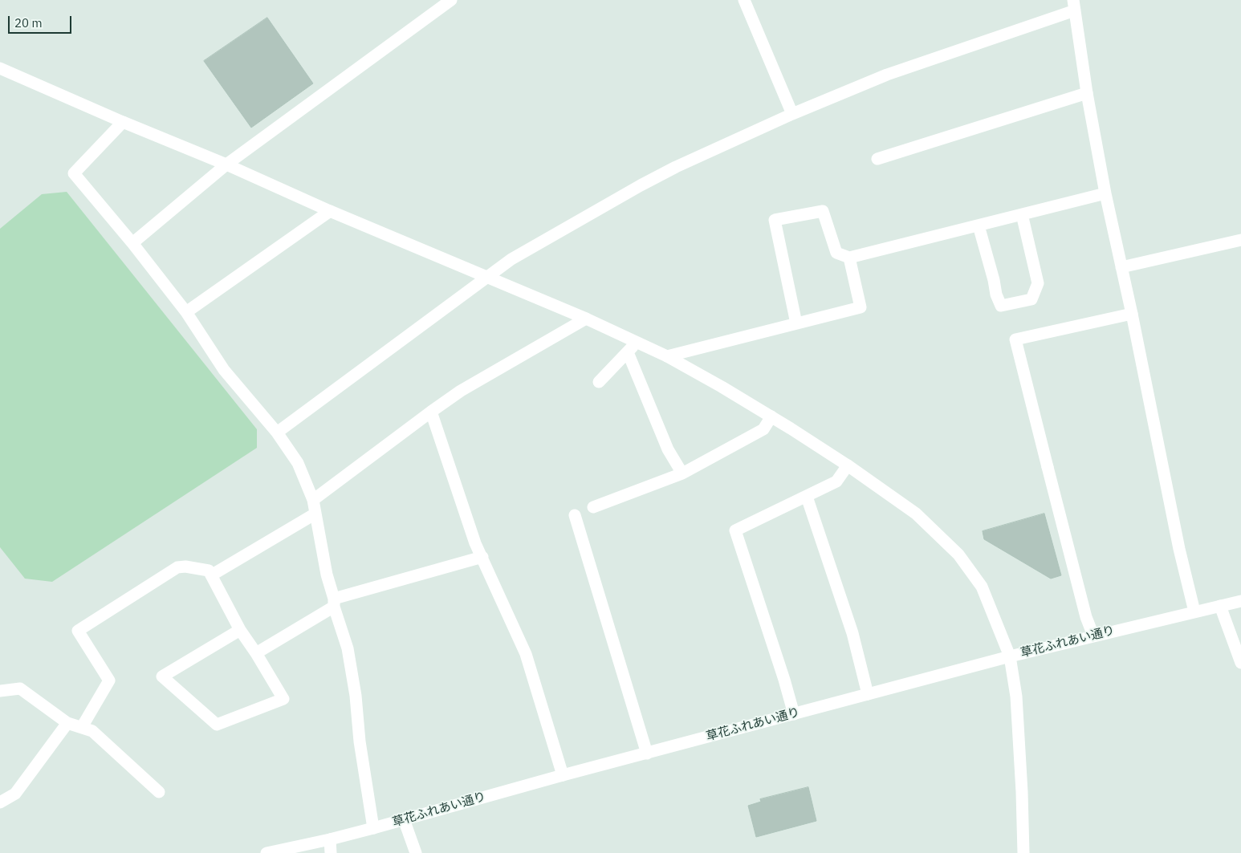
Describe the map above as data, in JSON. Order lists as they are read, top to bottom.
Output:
{
  "streets": {
    "street": ["草花ふれあい通り"]
  },
  "scale_bar": "20 m"
}
